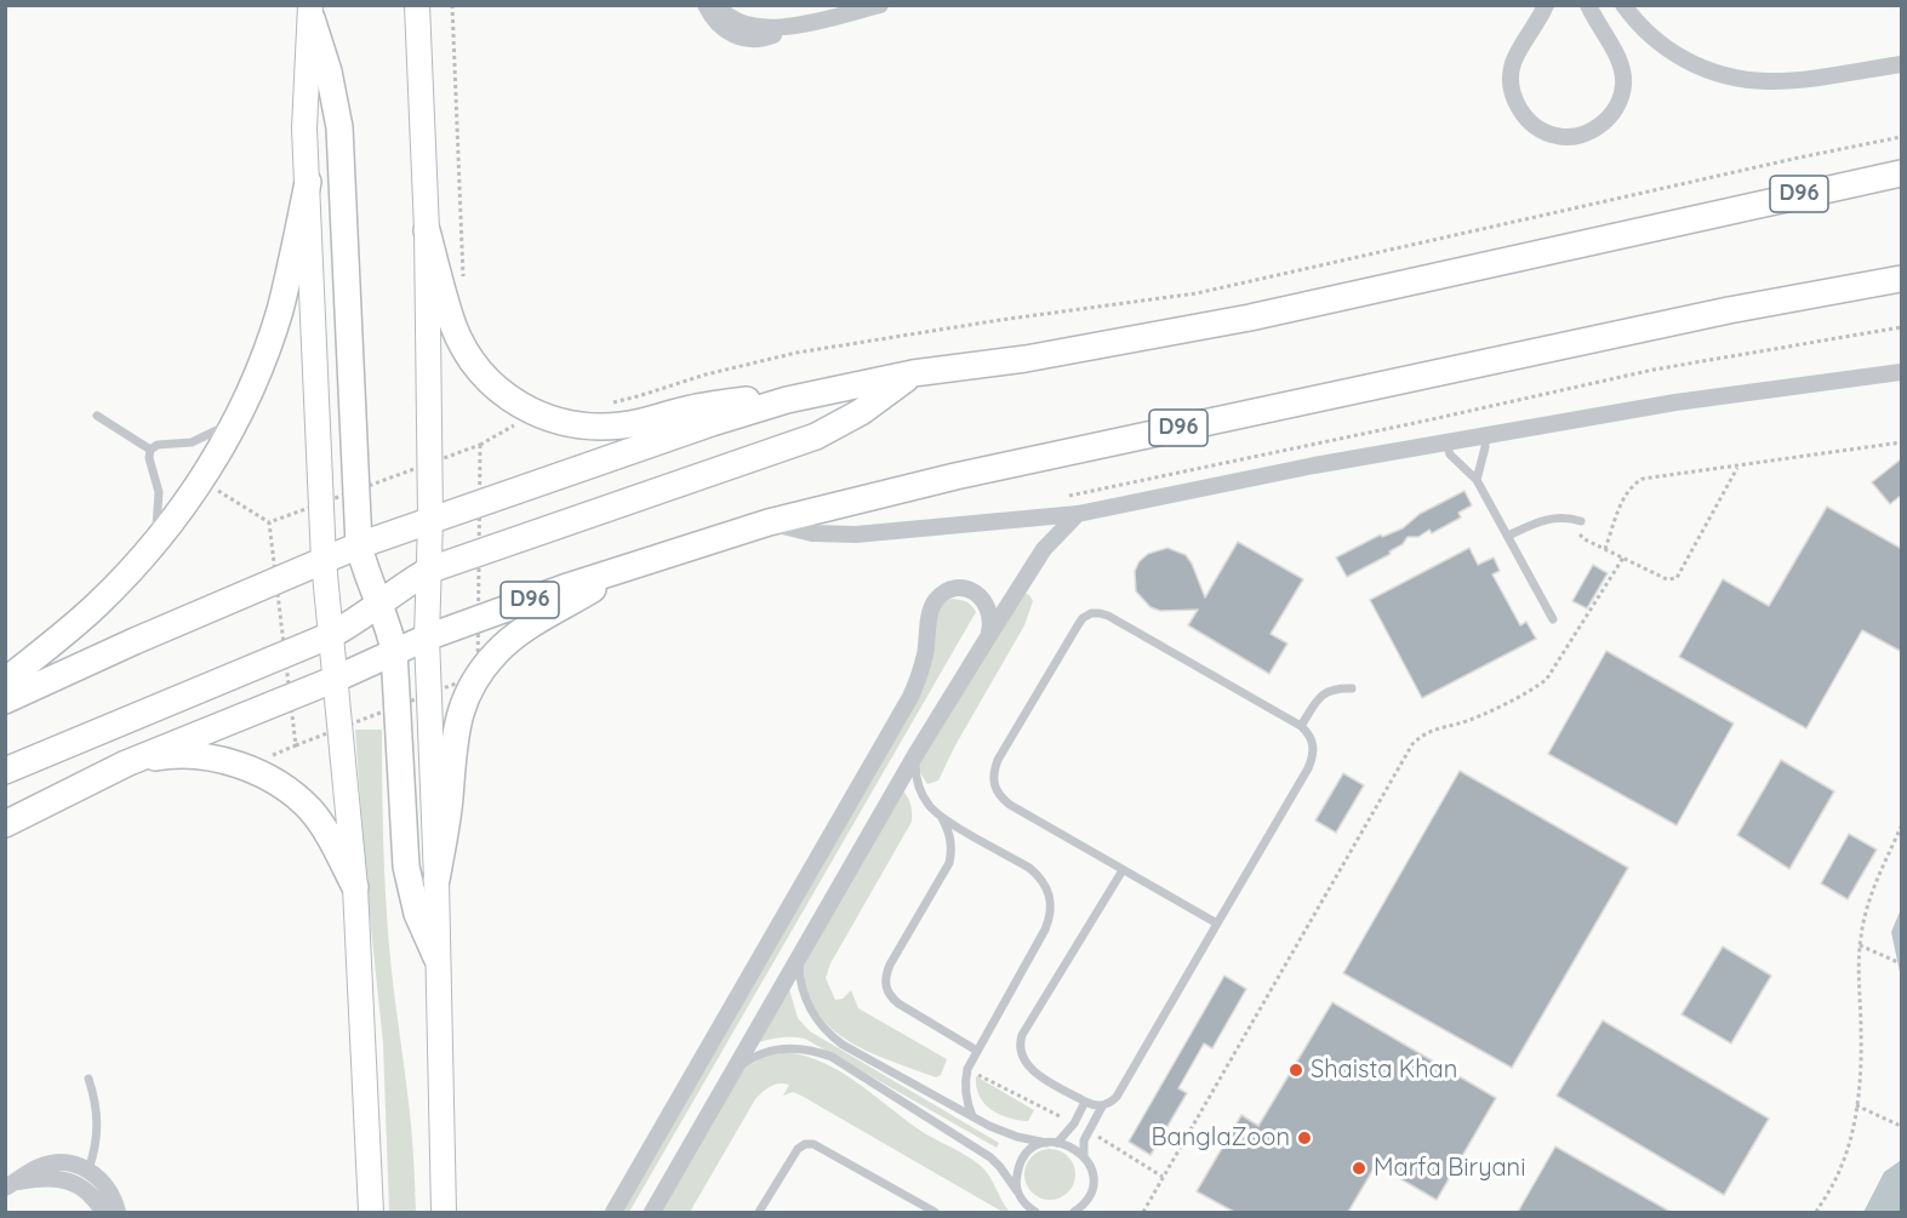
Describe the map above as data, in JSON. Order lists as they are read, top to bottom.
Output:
{
  "streets": {
    "main road": ["D96"]
  },
  "places": ["Shaista Khan", "BanglaZoon", "Marfa Biryani"]
}
